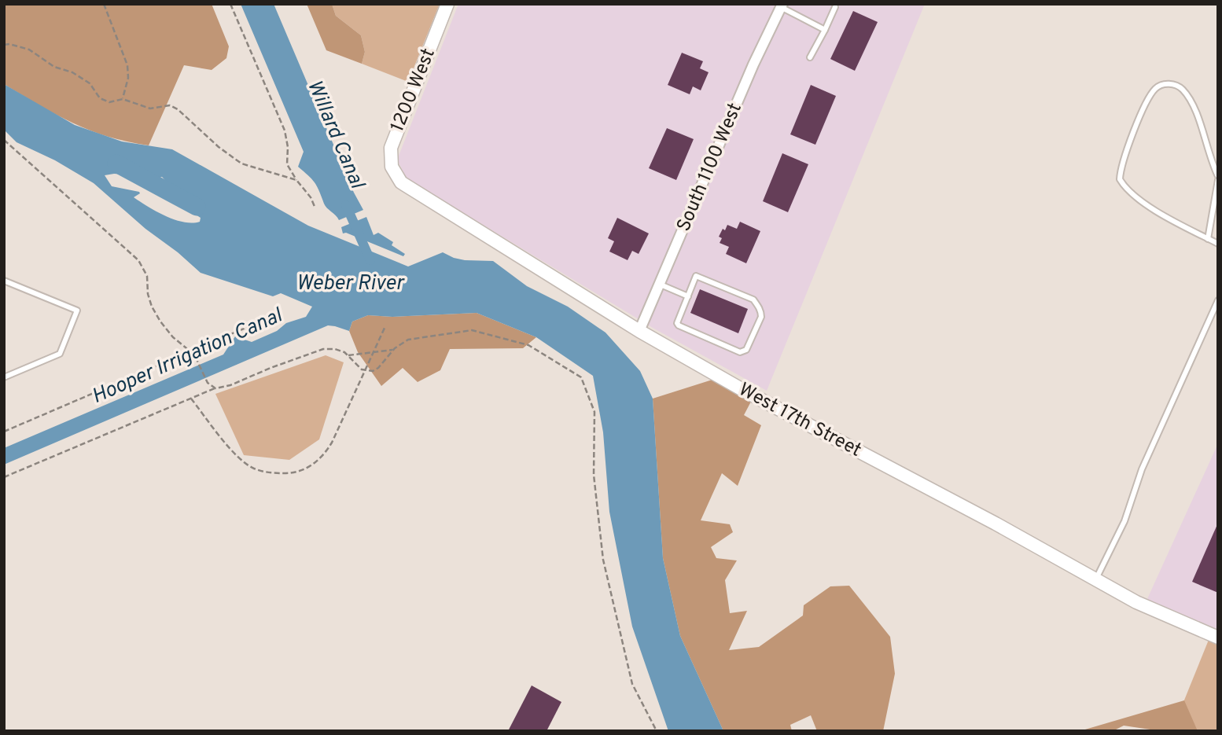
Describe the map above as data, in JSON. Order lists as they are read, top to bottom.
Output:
{
  "streets": {
    "street": ["1200 West", "South 1100 West", "West 17th Street"]
  },
  "crossings": [
    ["1200 West", "West 17th Street"],
    ["South 1100 West", "West 17th Street"]
  ],
  "water": ["Willard Canal", "Weber River", "Hooper Irrigation Canal"]
}
